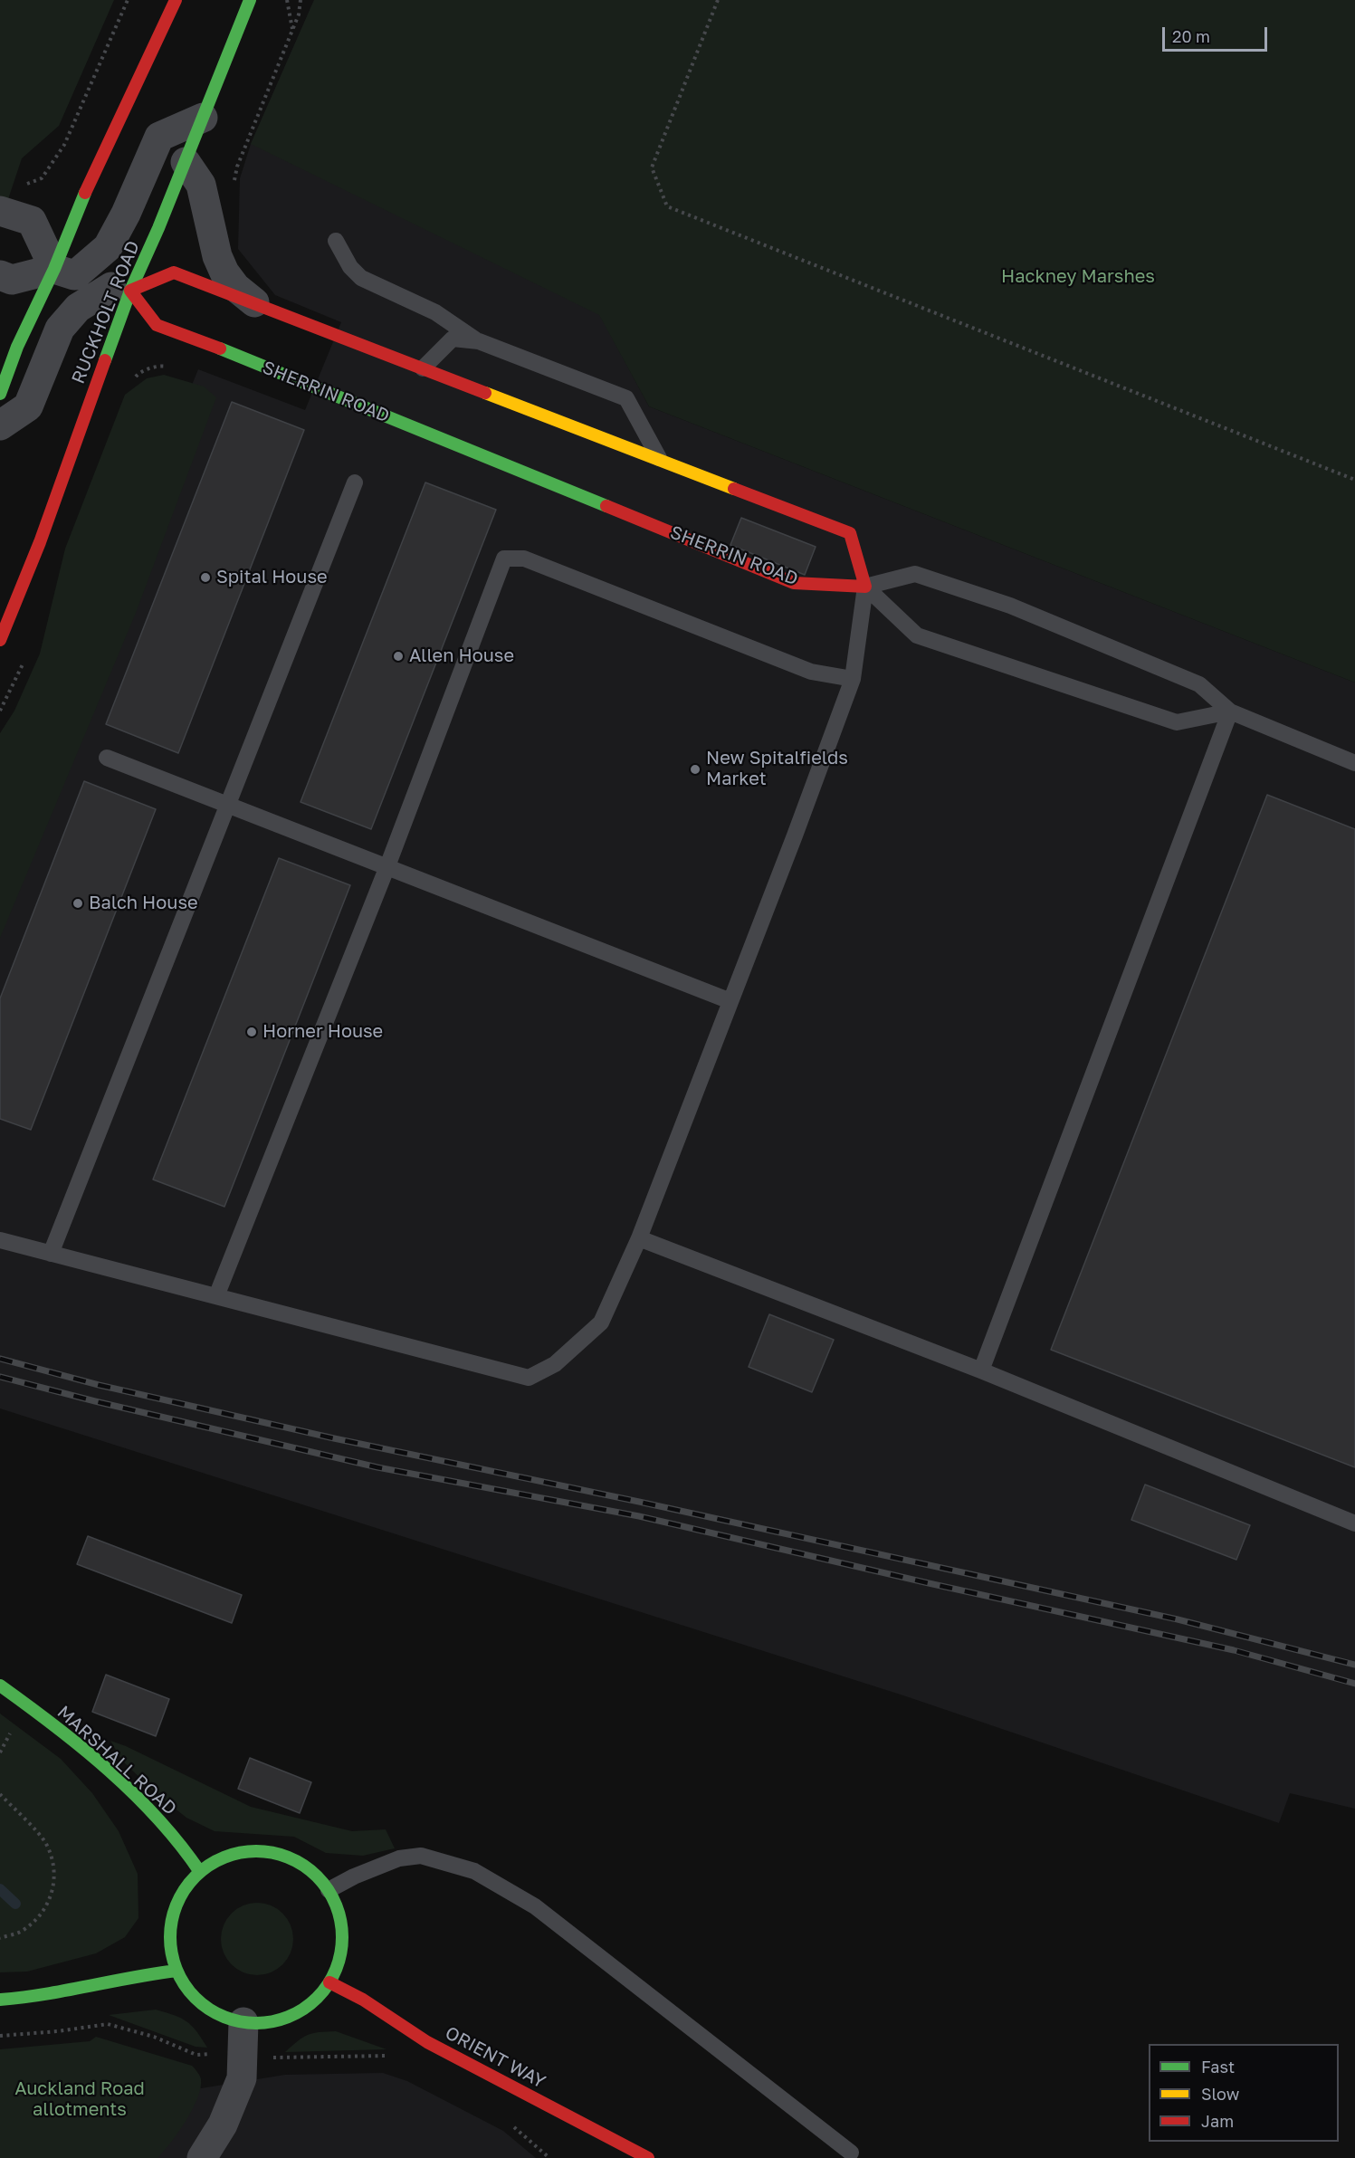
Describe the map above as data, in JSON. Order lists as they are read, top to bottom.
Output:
{
  "streets": {
    "street": [
      "RUCKHOLT ROAD",
      "SHERRIN ROAD",
      "MARSHALL ROAD",
      "ORIENT WAY"
    ]
  },
  "crossings": [
    ["RUCKHOLT ROAD", "SHERRIN ROAD"],
    ["MARSHALL ROAD", "ORIENT WAY"]
  ],
  "parks": ["Hackney Marshes", "Auckland Road allotments"],
  "places": [
    "Spital House",
    "Allen House",
    "New Spitalfields Market",
    "Balch House",
    "Horner House"
  ],
  "legend": ["Fast", "Slow", "Jam"],
  "scale_bar": "20 m"
}
